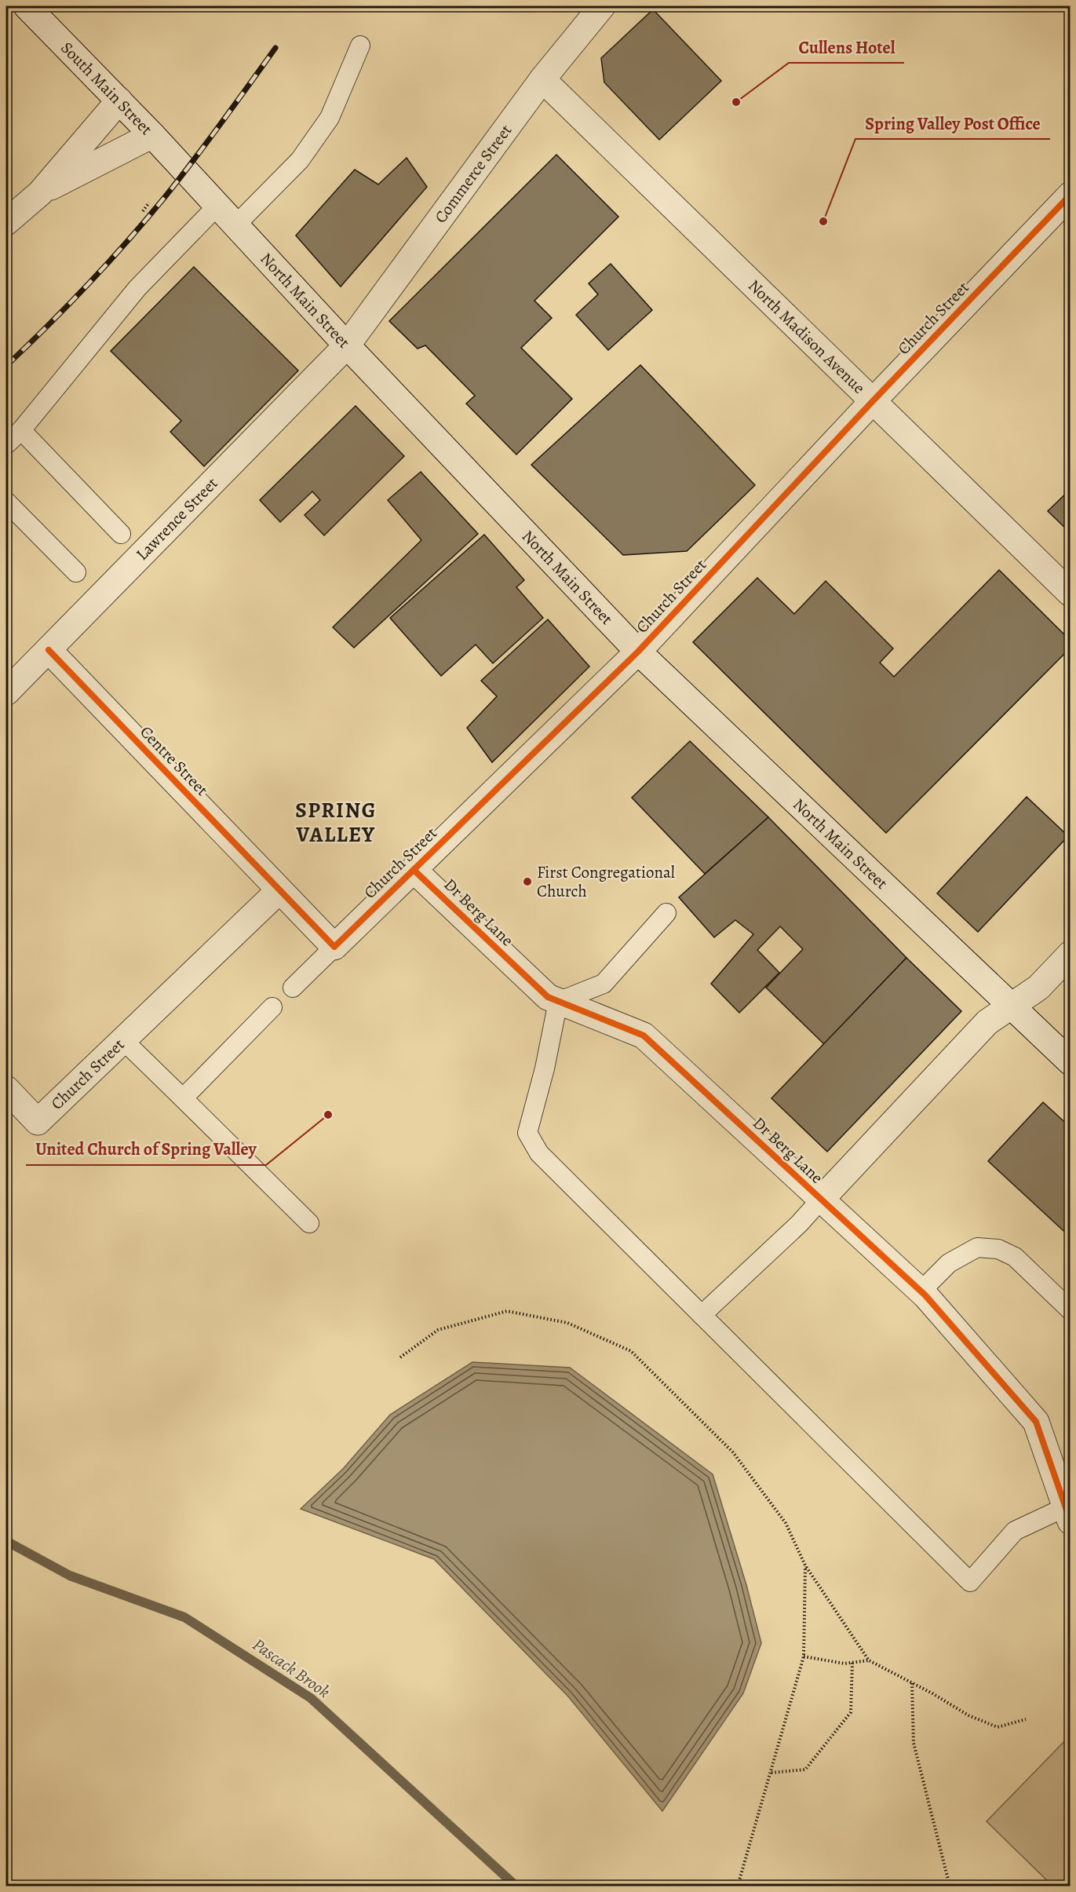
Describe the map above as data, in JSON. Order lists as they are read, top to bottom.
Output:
{
  "streets": {
    "street": [
      "South Main Street",
      "Commerce Street",
      "North Main Street",
      "Church Street",
      "North Madison Avenue",
      "Lawrence Street",
      "Centre Street",
      "Dr Berg Lane"
    ]
  },
  "crossings": [
    ["South Main Street", "North Main Street"],
    ["Commerce Street", "North Main Street"],
    ["Commerce Street", "North Madison Avenue"],
    ["Commerce Street", "Lawrence Street"],
    ["North Main Street", "Church Street"],
    ["North Main Street", "Lawrence Street"],
    ["North Main Street", "Dr Berg Lane"],
    ["Church Street", "North Madison Avenue"],
    ["Church Street", "Centre Street"],
    ["Church Street", "Dr Berg Lane"],
    ["Lawrence Street", "Centre Street"]
  ],
  "districts": ["SPRING VALLEY"],
  "water": ["Pascack Brook"],
  "places": [
    "Cullens Hotel",
    "Spring Valley Post Office",
    "First Congregational Church",
    "United Church of Spring Valley"
  ]
}
